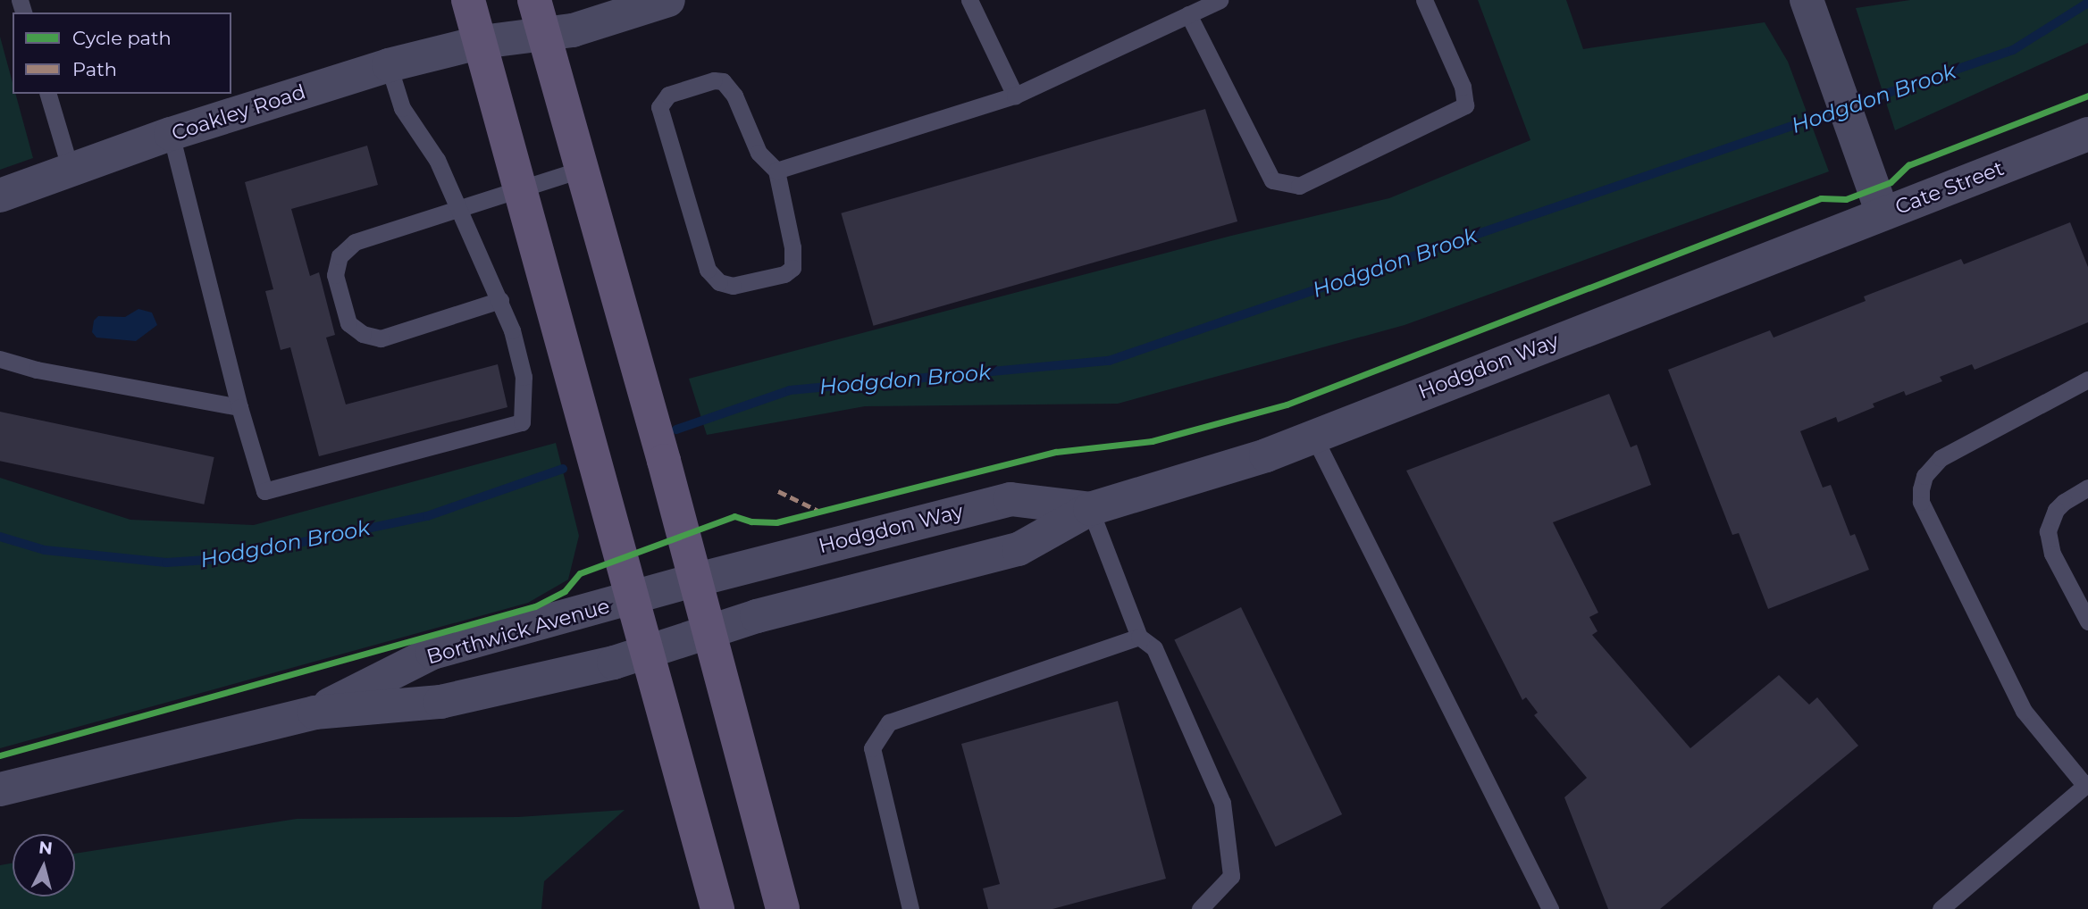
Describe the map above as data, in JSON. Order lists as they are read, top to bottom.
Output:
{
  "streets": {
    "street": [
      "Coakley Road",
      "Cate Street",
      "Hodgdon Way",
      "Borthwick Avenue"
    ]
  },
  "crossings": [
    ["Cate Street", "Hodgdon Way"],
    ["Hodgdon Way", "Borthwick Avenue"]
  ],
  "water": ["Hodgdon Brook"],
  "legend": ["Cycle path", "Path"],
  "north": "top"
}
